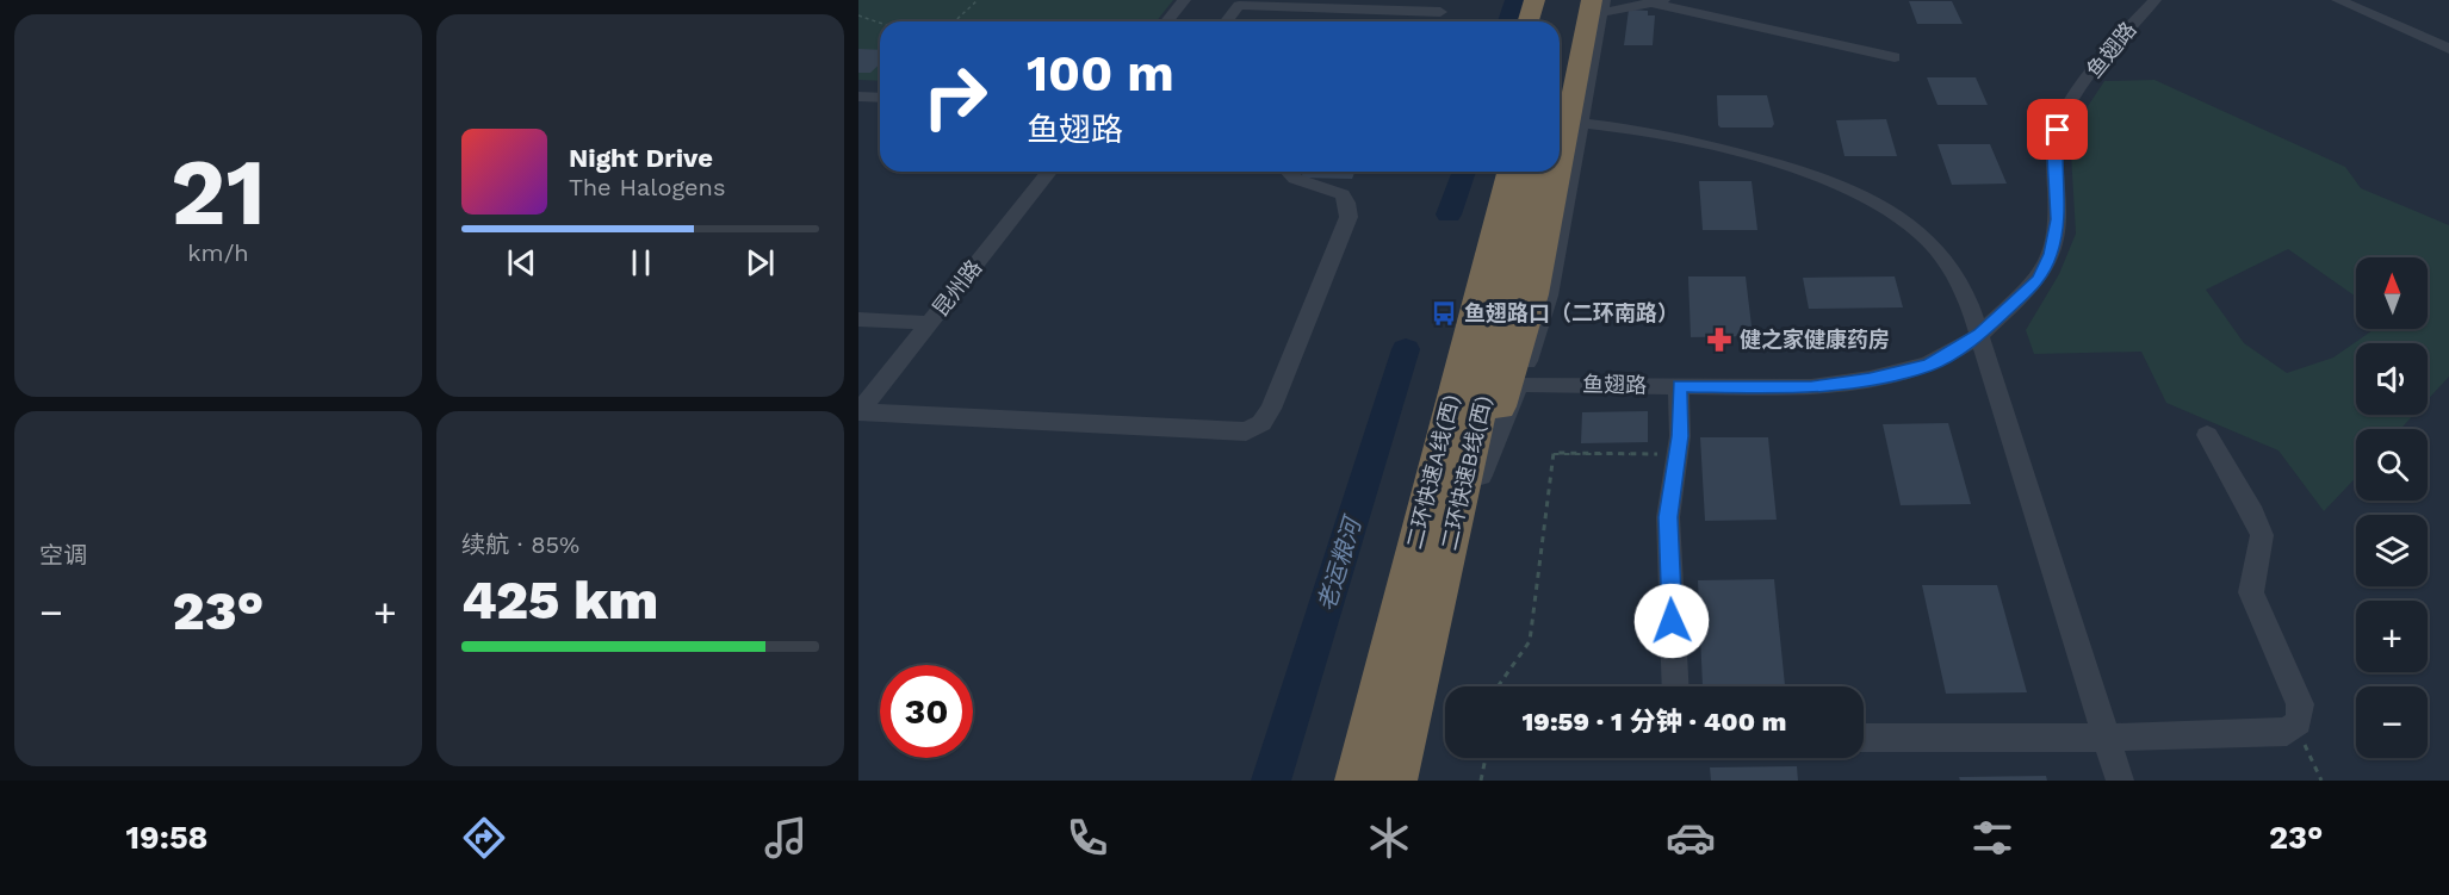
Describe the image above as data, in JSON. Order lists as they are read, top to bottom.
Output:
{
  "streets": {
    "highway": ["二环快速A线(西)", "二环快速B线(西)"],
    "street": ["鱼翅路", "昆州路"]
  },
  "crossings": [
    ["鱼翅路", "二环快速A线(西)"]
  ],
  "water": ["老运粮河"],
  "places": {
    "bus stop": ["鱼翅路口（二环南路）"],
    "pharmacy": ["健之家健康药房"]
  },
  "north": "top",
  "page": {
    "tile": [
      ["21", "km/h"],
      "空调",
      ["续航 · 85%", "425 km"]
    ],
    "turn": ["100 m", "鱼翅路"],
    "song": ["Night Drive", "The Halogens"],
    "map_buttons": ["+", "−"],
    "heat": ["−", "23°", "+"],
    "limit": "30",
    "trip": "19:59 · 1 分钟 · 400 m",
    "tabs": ["19:58", "23°"]
  }
}
